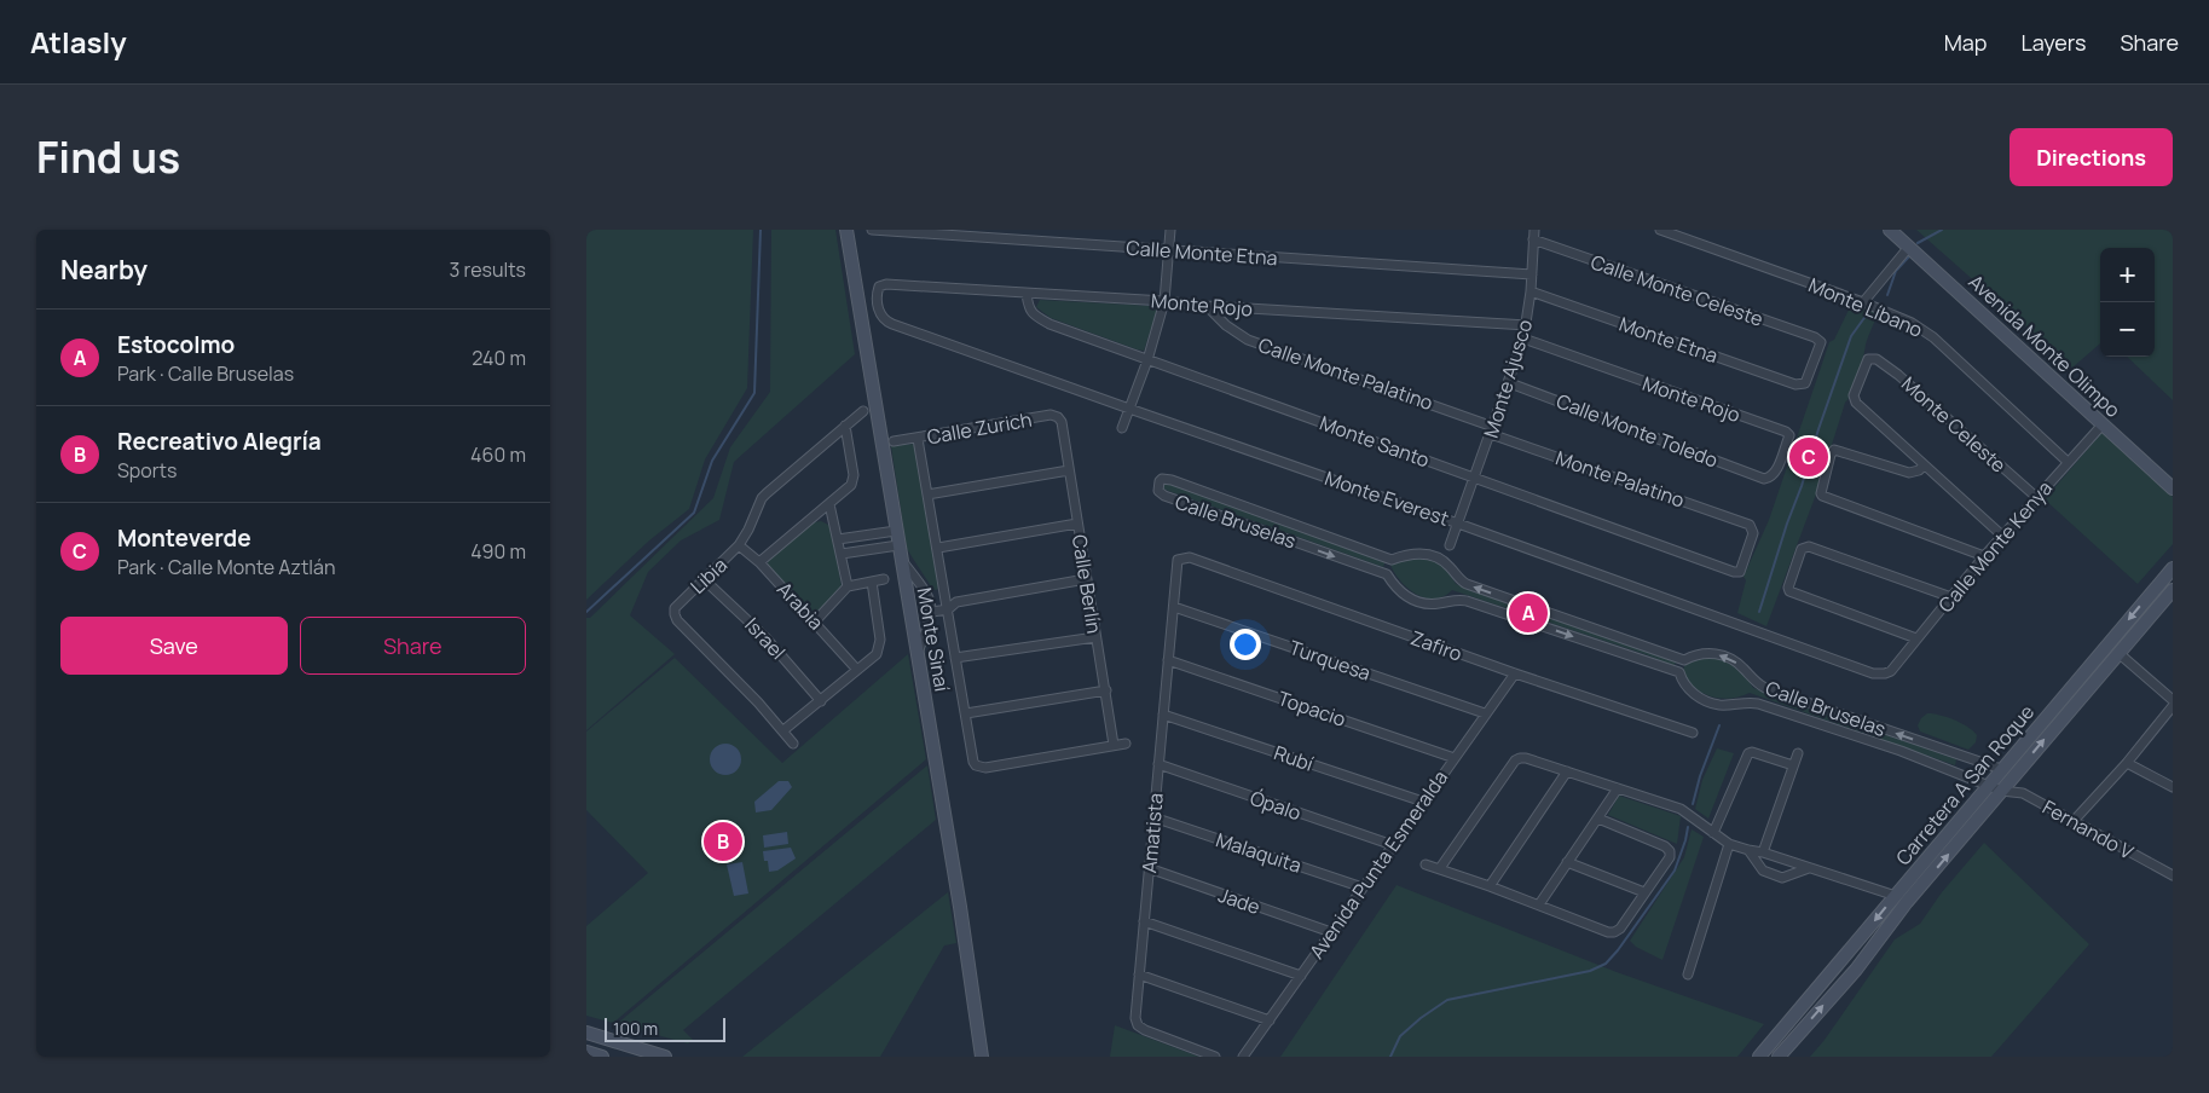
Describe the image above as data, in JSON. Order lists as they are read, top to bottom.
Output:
{
  "streets": {
    "main road": ["Avenida Monte Olimpo", "Monte Sinaí", "Carretera A San Roque"],
    "street": [
      "Calle Monte Etna",
      "Calle Monte Celeste",
      "Monte Rojo",
      "Monte Líbano",
      "Monte Etna",
      "Calle Monte Palatino",
      "Monte Ajusco",
      "Monte Celeste",
      "Calle Zurich",
      "Calle Monte Toledo",
      "Monte Santo",
      "Monte Palatino",
      "Monte Everest",
      "Calle Bruselas",
      "Calle Monte Kenya",
      "Libia",
      "Calle Berlín",
      "Arabia",
      "Israel",
      "Zafiro",
      "Turquesa",
      "Topacio",
      "Rubí",
      "Ópalo",
      "Fernando V",
      "Amatista",
      "Malaquita",
      "Avenida Punta Esmeralda",
      "Jade"
    ]
  },
  "crossings": [
    ["Calle Monte Etna", "Monte Ajusco"],
    ["Calle Monte Celeste", "Monte Etna"],
    ["Calle Monte Celeste", "Monte Ajusco"],
    ["Monte Rojo", "Calle Monte Palatino"],
    ["Monte Rojo", "Monte Ajusco"],
    ["Monte Rojo", "Calle Monte Toledo"],
    ["Monte Rojo", "Monte Santo"],
    ["Monte Rojo", "Monte Everest"],
    ["Monte Líbano", "Calle Monte Kenya"],
    ["Monte Etna", "Monte Ajusco"],
    ["Avenida Monte Olimpo", "Calle Monte Kenya"],
    ["Calle Monte Palatino", "Monte Ajusco"],
    ["Calle Monte Palatino", "Monte Palatino"],
    ["Monte Ajusco", "Calle Monte Toledo"],
    ["Monte Ajusco", "Monte Santo"],
    ["Monte Ajusco", "Monte Palatino"],
    ["Monte Ajusco", "Monte Everest"],
    ["Monte Celeste", "Calle Monte Kenya"],
    ["Calle Zurich", "Calle Berlín"],
    ["Monte Santo", "Monte Palatino"],
    ["Monte Everest", "Calle Monte Kenya"],
    ["Calle Bruselas", "Carretera A San Roque"],
    ["Calle Bruselas", "Fernando V"],
    ["Libia", "Arabia"],
    ["Libia", "Israel"],
    ["Zafiro", "Amatista"],
    ["Zafiro", "Avenida Punta Esmeralda"],
    ["Turquesa", "Amatista"],
    ["Turquesa", "Avenida Punta Esmeralda"],
    ["Topacio", "Amatista"],
    ["Topacio", "Avenida Punta Esmeralda"],
    ["Rubí", "Amatista"],
    ["Rubí", "Avenida Punta Esmeralda"],
    ["Carretera A San Roque", "Fernando V"],
    ["Ópalo", "Amatista"],
    ["Ópalo", "Avenida Punta Esmeralda"],
    ["Amatista", "Malaquita"],
    ["Amatista", "Jade"],
    ["Malaquita", "Avenida Punta Esmeralda"],
    ["Avenida Punta Esmeralda", "Jade"]
  ],
  "scale_bar": "100 m",
  "page": {
    "header": "Atlasly",
    "nav": ["Map", "Layers", "Share"],
    "title": "Find us",
    "buttons": [
      "Directions",
      ["Save", "Share"]
    ],
    "heading": ["Nearby", "3 results"],
    "map_buttons": ["+", "−"],
    "list": [
      {
        "mark": "A",
        "name": "Estocolmo",
        "note": "Park · Calle Bruselas",
        "value": "240 m"
      },
      {
        "mark": "B",
        "name": "Recreativo Alegría",
        "note": "Sports",
        "value": "460 m"
      },
      {
        "mark": "C",
        "name": "Monteverde",
        "note": "Park · Calle Monte Aztlán",
        "value": "490 m"
      }
    ],
    "pins": ["C", "A", "B"],
    "scale": "100 m"
  }
}
